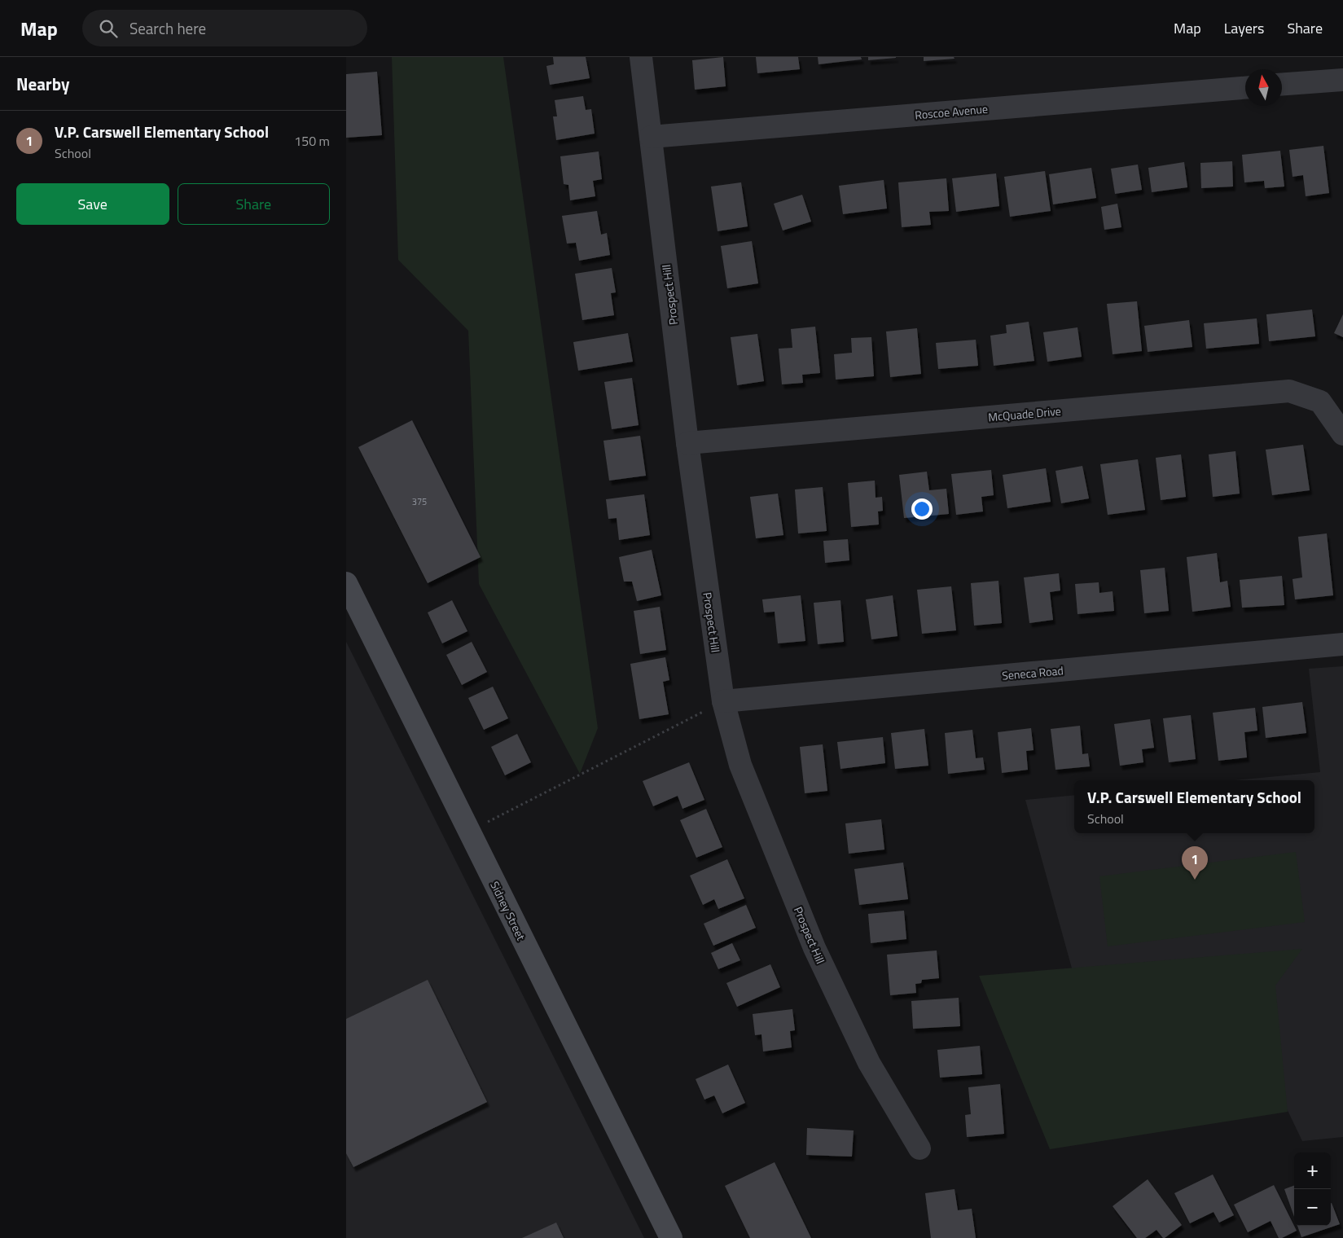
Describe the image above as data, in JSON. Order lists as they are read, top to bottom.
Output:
{
  "streets": {
    "main road": ["Sidney Street"],
    "street": [
      "Roscoe Avenue",
      "Prospect Hill",
      "McQuade Drive",
      "Seneca Road"
    ]
  },
  "crossings": [
    ["Roscoe Avenue", "Prospect Hill"],
    ["Prospect Hill", "McQuade Drive"],
    ["Prospect Hill", "Seneca Road"]
  ],
  "house_numbers": ["375"],
  "north": "top",
  "page": {
    "header": "Map",
    "search": "Search here",
    "nav": ["Map", "Layers", "Share"],
    "heading": "Nearby",
    "list": [
      {
        "mark": "1",
        "name": "V.P. Carswell Elementary School",
        "note": "School",
        "value": "150 m"
      }
    ],
    "buttons": ["Save", "Share"],
    "popup": ["V.P. Carswell Elementary School", "School"],
    "pins": "1",
    "map_buttons": ["+", "−"]
  }
}
